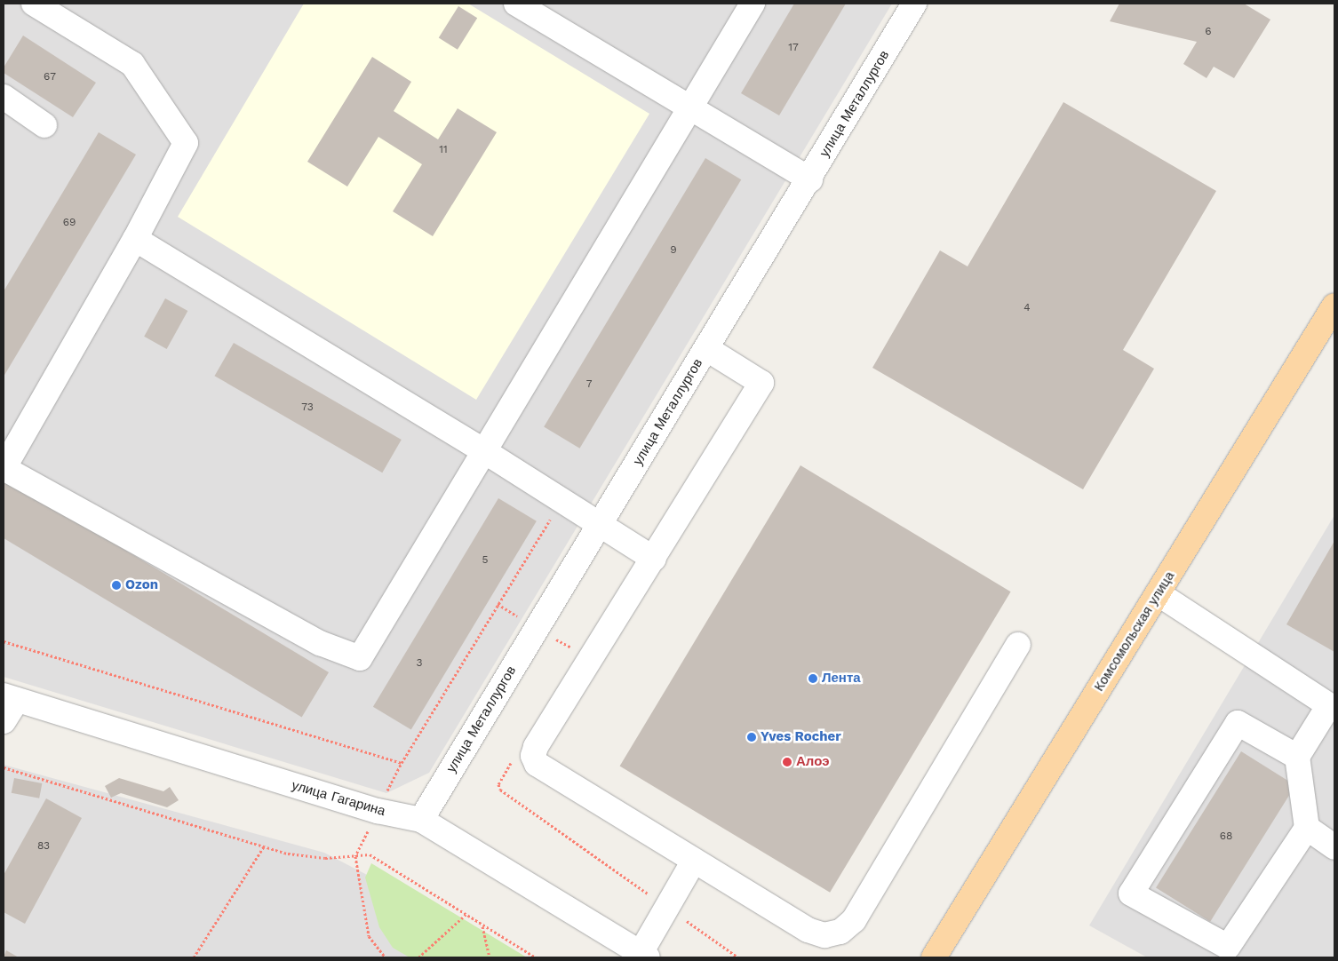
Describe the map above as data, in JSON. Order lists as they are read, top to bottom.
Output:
{
  "streets": {
    "main road": ["Комсомольская улица"],
    "street": ["улица Металлургов", "улица Гагарина"]
  },
  "crossings": [
    ["улица Металлургов", "улица Гагарина"]
  ],
  "places": [
    "Ozon",
    "Лента",
    "Yves Rocher",
    "Алоэ"
  ],
  "house_numbers": [
    "6",
    "17",
    "67",
    "11",
    "69",
    "9",
    "4",
    "7",
    "73",
    "5",
    "3",
    "68",
    "83"
  ]
}
